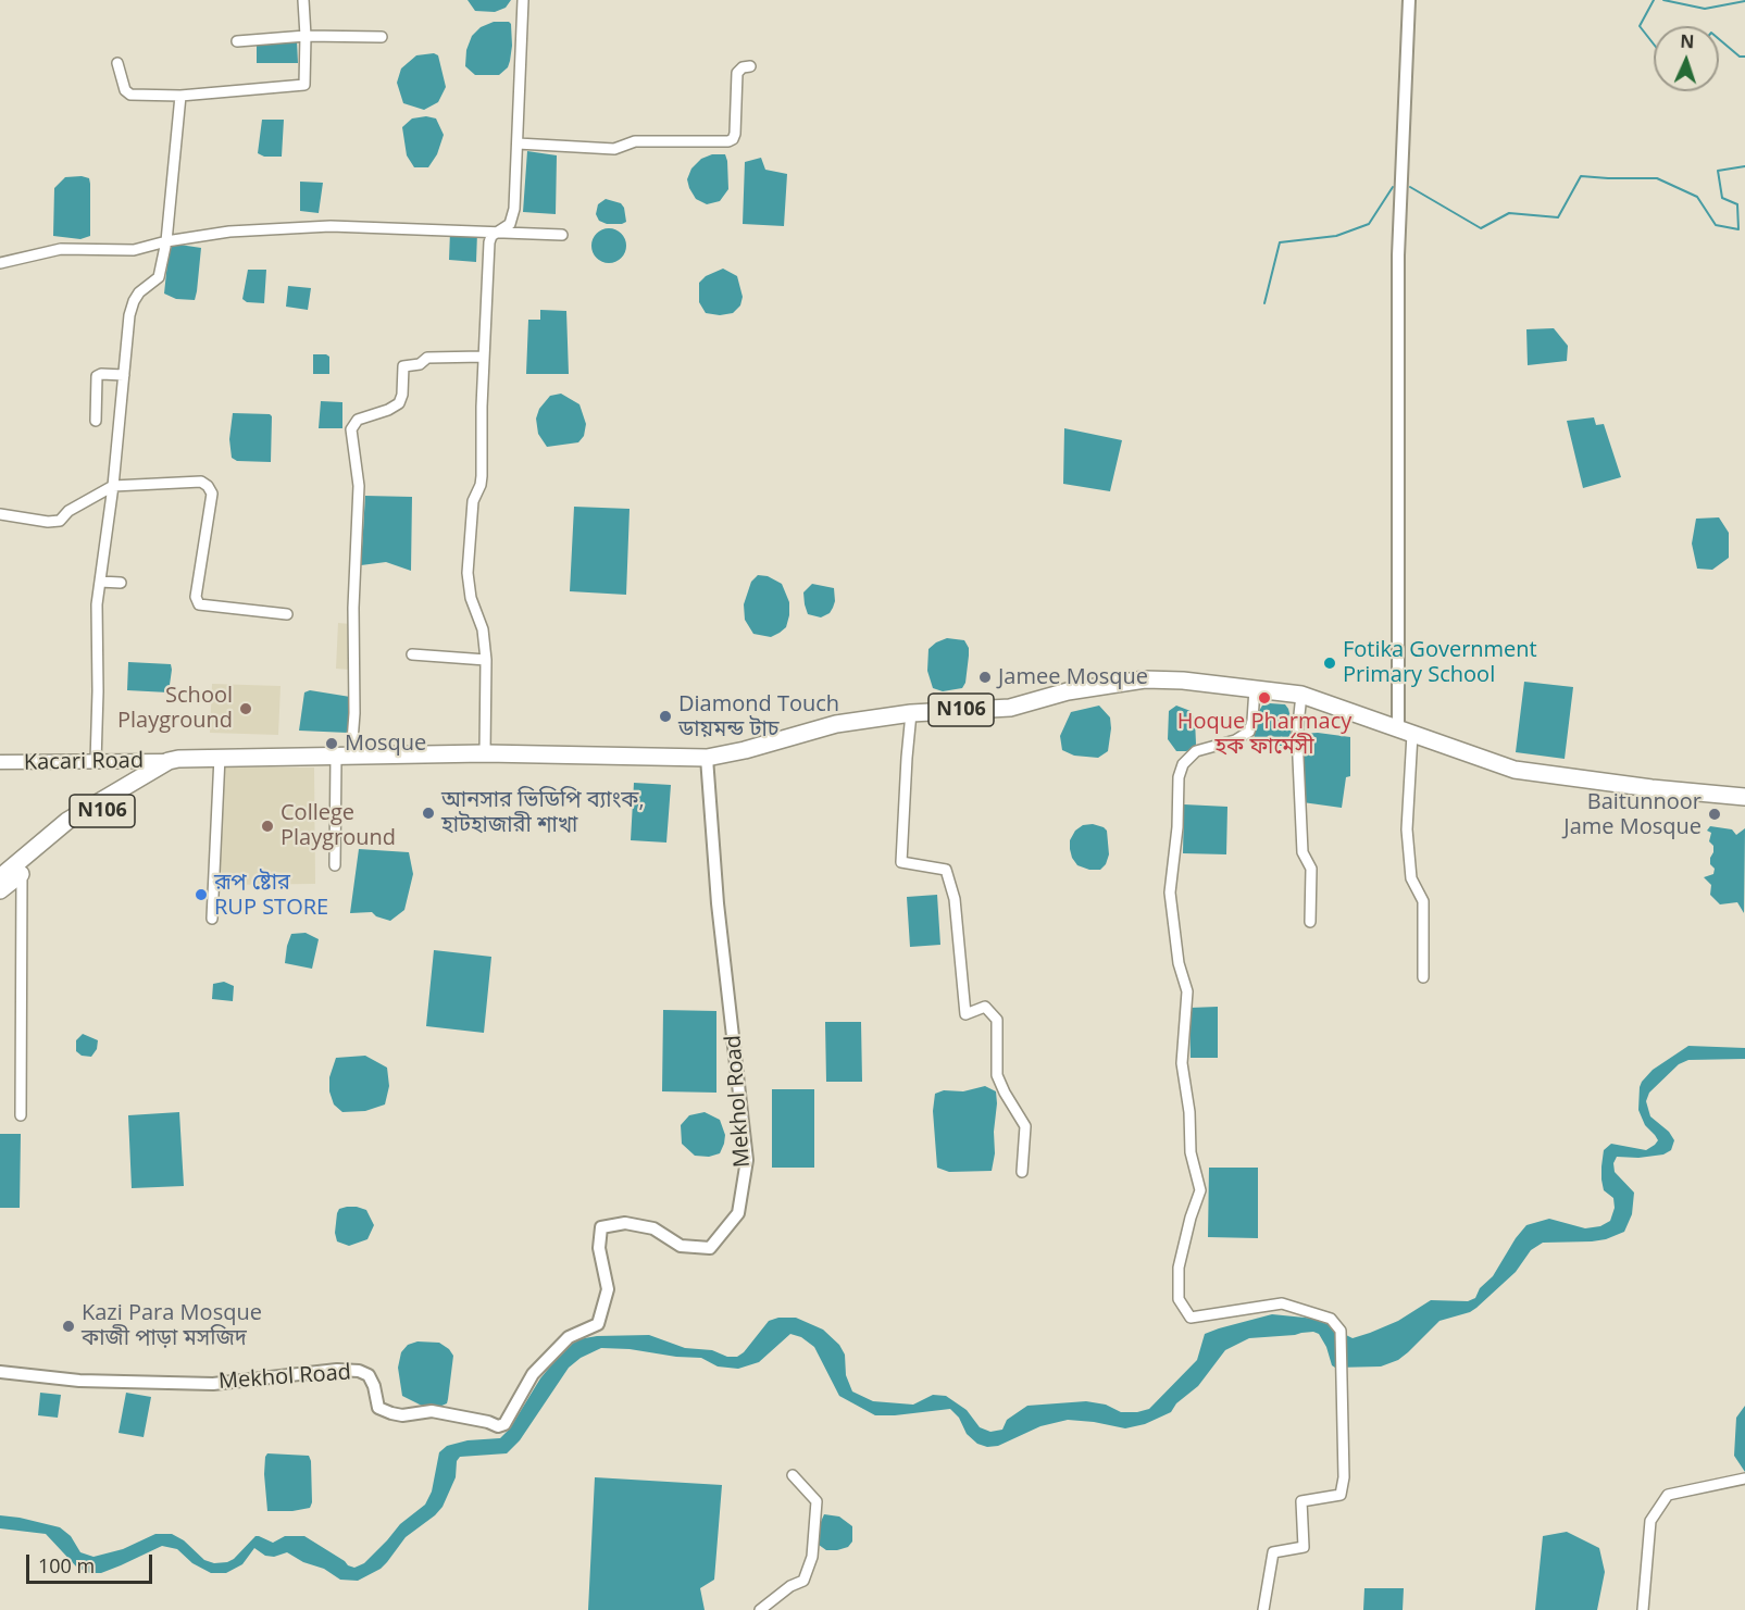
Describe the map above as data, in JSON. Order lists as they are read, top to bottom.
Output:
{
  "streets": {
    "highway": ["N106"],
    "main road": ["Kacari Road"],
    "street": ["Mekhol Road"]
  },
  "crossings": [
    ["N106", "Kacari Road"],
    ["N106", "Mekhol Road"]
  ],
  "places": [
    "Fotika Government Primary School",
    "Jamee Mosque",
    "Hoque Pharmacy হক ফার্মেসী",
    "School Playground",
    "Diamond Touch ডায়মন্ড টাচ",
    "Mosque",
    "আনসার ভিডিপি ব্যাংক, হাটহাজারী শাখা",
    "Baitunnoor Jame Mosque",
    "College Playground",
    "রূপ ষ্টোর RUP STORE",
    "Kazi Para Mosque কাজী পাড়া মসজিদ"
  ],
  "scale_bar": "100 m",
  "north": "top"
}
